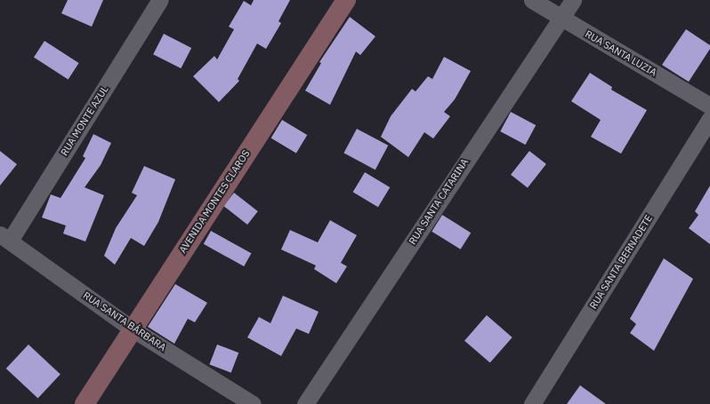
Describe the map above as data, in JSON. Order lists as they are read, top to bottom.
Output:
{
  "streets": {
    "street": [
      "RUA SANTA LUZIA",
      "RUA MONTE AZUL",
      "AVENIDA MONTES CLAROS",
      "RUA SANTA CATARINA",
      "RUA SANTA BERNADETE",
      "RUA SANTA BÁRBARA"
    ]
  },
  "crossings": [
    ["RUA SANTA LUZIA", "RUA SANTA CATARINA"],
    ["RUA MONTE AZUL", "RUA SANTA BÁRBARA"],
    ["AVENIDA MONTES CLAROS", "RUA SANTA BÁRBARA"]
  ]
}
